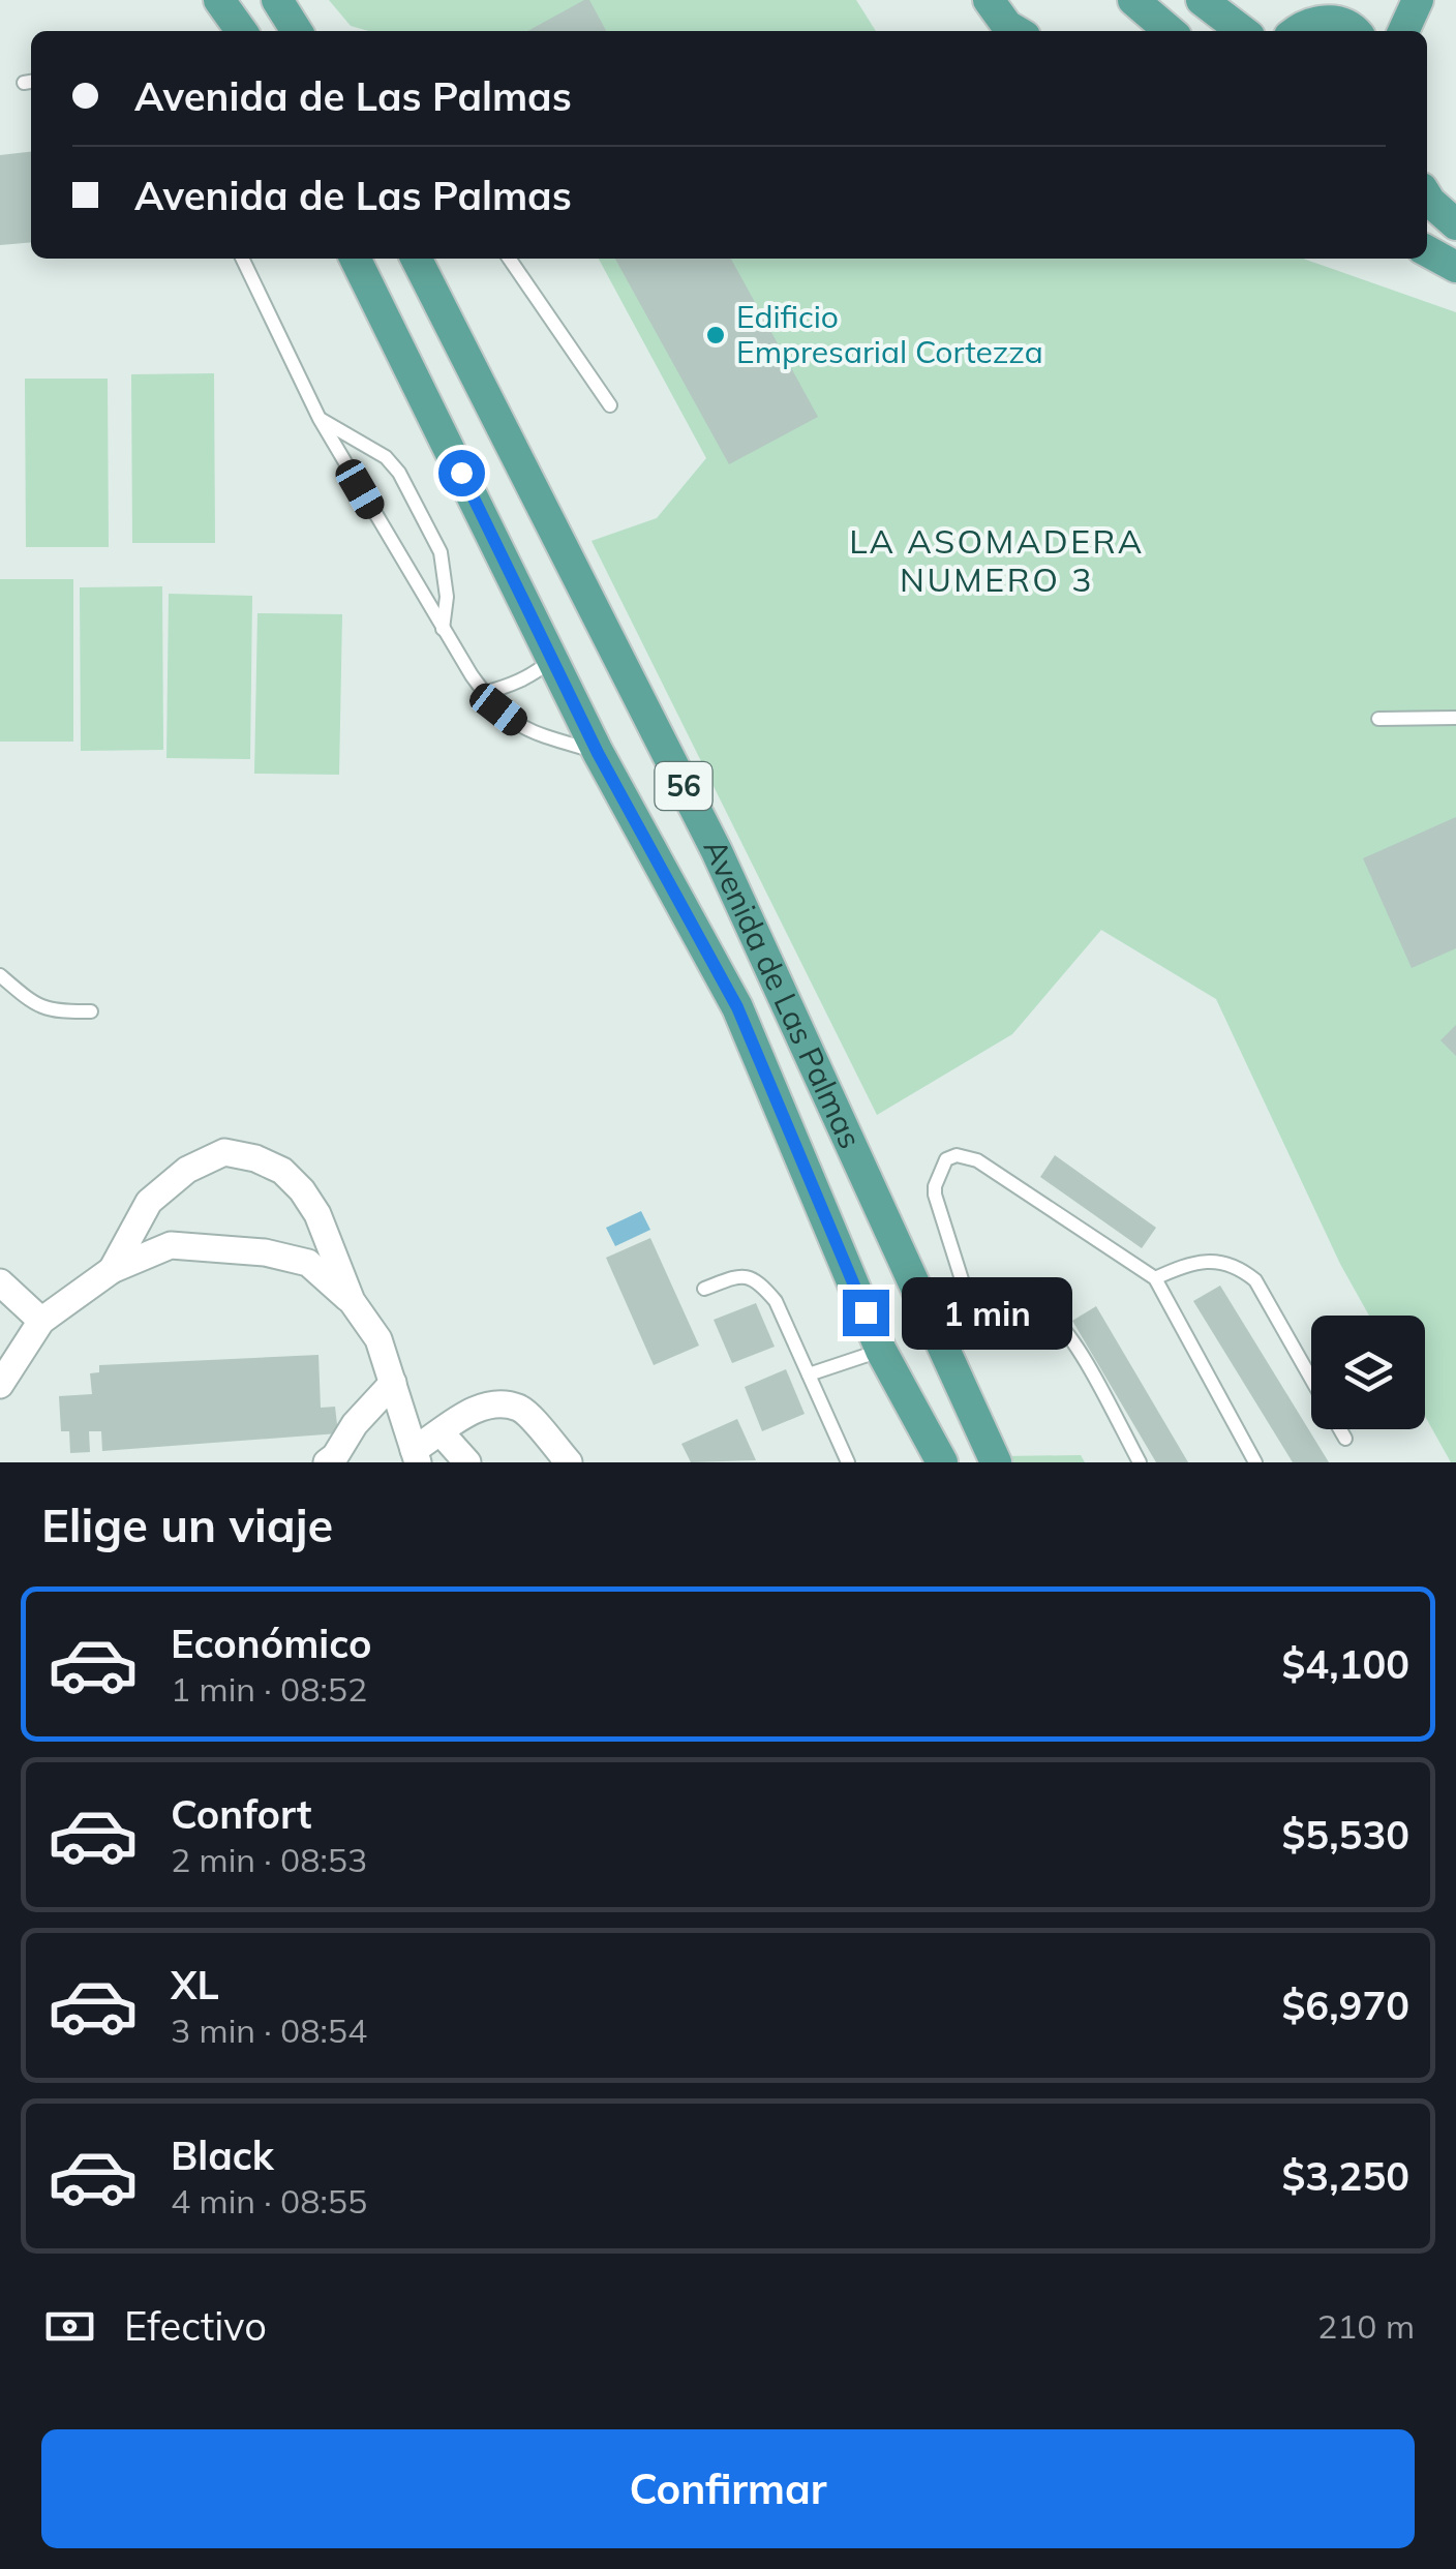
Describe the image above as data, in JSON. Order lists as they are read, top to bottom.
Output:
{
  "streets": {
    "main road": ["56", "Avenida de Las Palmas"]
  },
  "districts": ["LA ASOMADERA NUMERO 3"],
  "places": ["Edificio Empresarial Cortezza"],
  "page": {
    "banner": ["Avenida de Las Palmas", "Avenida de Las Palmas"],
    "bubble": "1 min",
    "heading": "Elige un viaje",
    "list": [
      {
        "name": "Económico",
        "note": "1 min · 08:52",
        "value": "$4,100"
      },
      {
        "name": "Confort",
        "note": "2 min · 08:53",
        "value": "$5,530"
      },
      {
        "name": "XL",
        "note": "3 min · 08:54",
        "value": "$6,970"
      },
      {
        "name": "Black",
        "note": "4 min · 08:55",
        "value": "$3,250"
      }
    ],
    "pay": ["Efectivo", "210 m"],
    "buttons": "Confirmar"
  }
}
